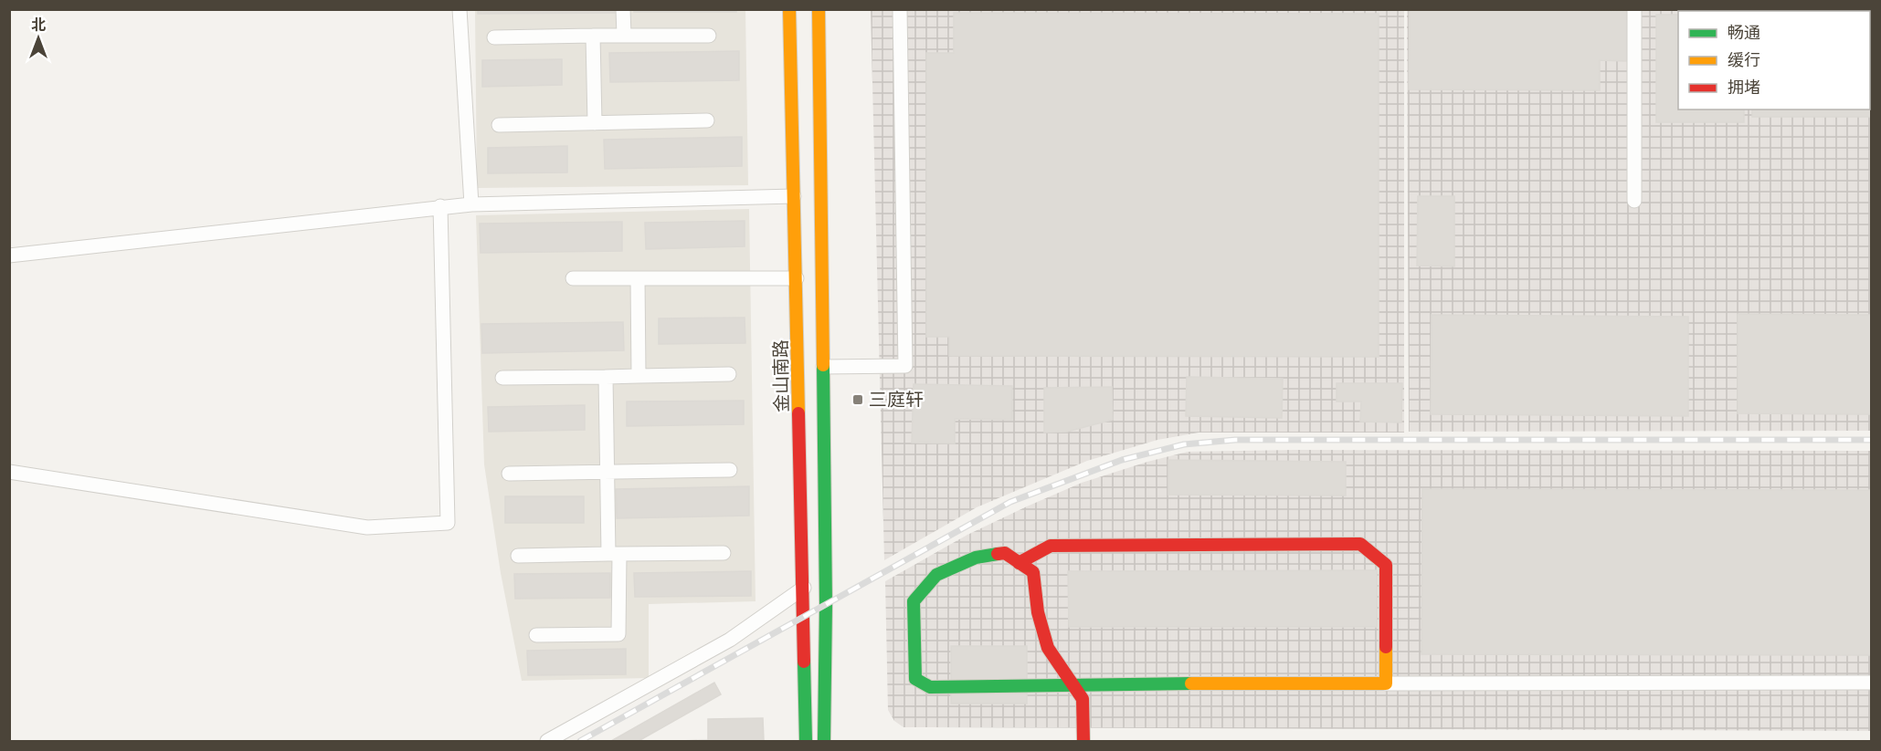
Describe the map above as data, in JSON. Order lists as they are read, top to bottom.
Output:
{
  "streets": {
    "main road": ["金山南路"]
  },
  "places": {
    "transit": ["三庭轩"]
  },
  "legend": ["畅通", "缓行", "拥堵"],
  "north": "top"
}
